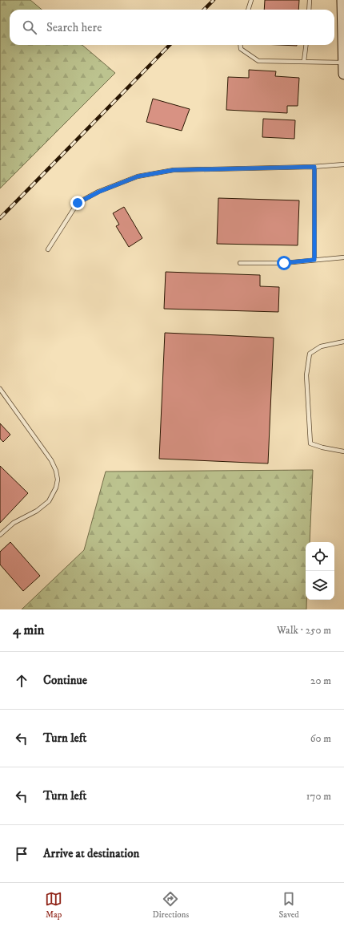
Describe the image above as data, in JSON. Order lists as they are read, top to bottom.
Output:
{
  "page": {
    "search": "Search here",
    "heading": ["4 min", "Walk · 250 m"],
    "list": [
      ["Continue", "20 m"],
      ["Turn left", "60 m"],
      ["Turn left", "170 m"],
      "Arrive at destination"
    ],
    "nav": ["Map", "Directions", "Saved"]
  }
}
